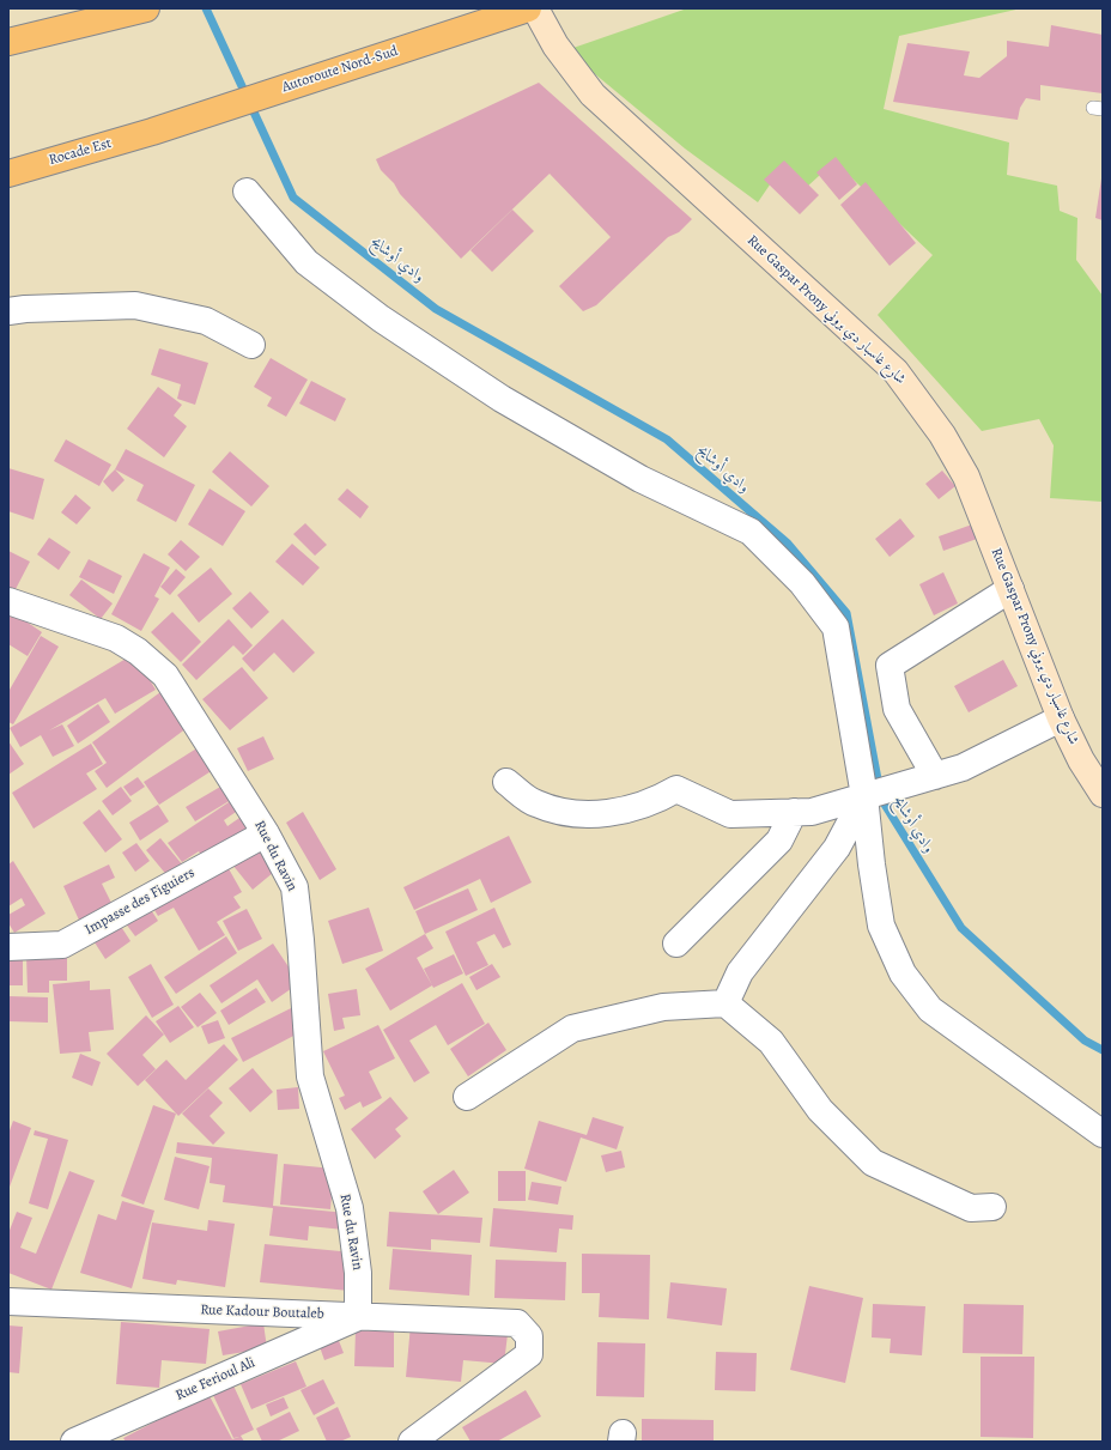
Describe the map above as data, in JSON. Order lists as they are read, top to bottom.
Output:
{
  "streets": {
    "highway": ["Autoroute Nord-Sud", "Rocade Est"],
    "street": [
      "Rue Gaspar Prony شارع غاسبار دي بروني",
      "Rue du Ravin",
      "Impasse des Figuiers",
      "Rue Kadour Boutaleb",
      "Rue Ferioul Ali"
    ]
  },
  "crossings": [
    ["Autoroute Nord-Sud", "Rocade Est"],
    ["Rue du Ravin", "Impasse des Figuiers"],
    ["Rue du Ravin", "Rue Kadour Boutaleb"],
    ["Rue du Ravin", "Rue Ferioul Ali"],
    ["Rue Kadour Boutaleb", "Rue Ferioul Ali"]
  ],
  "water": ["وادي أوشايح"]
}
